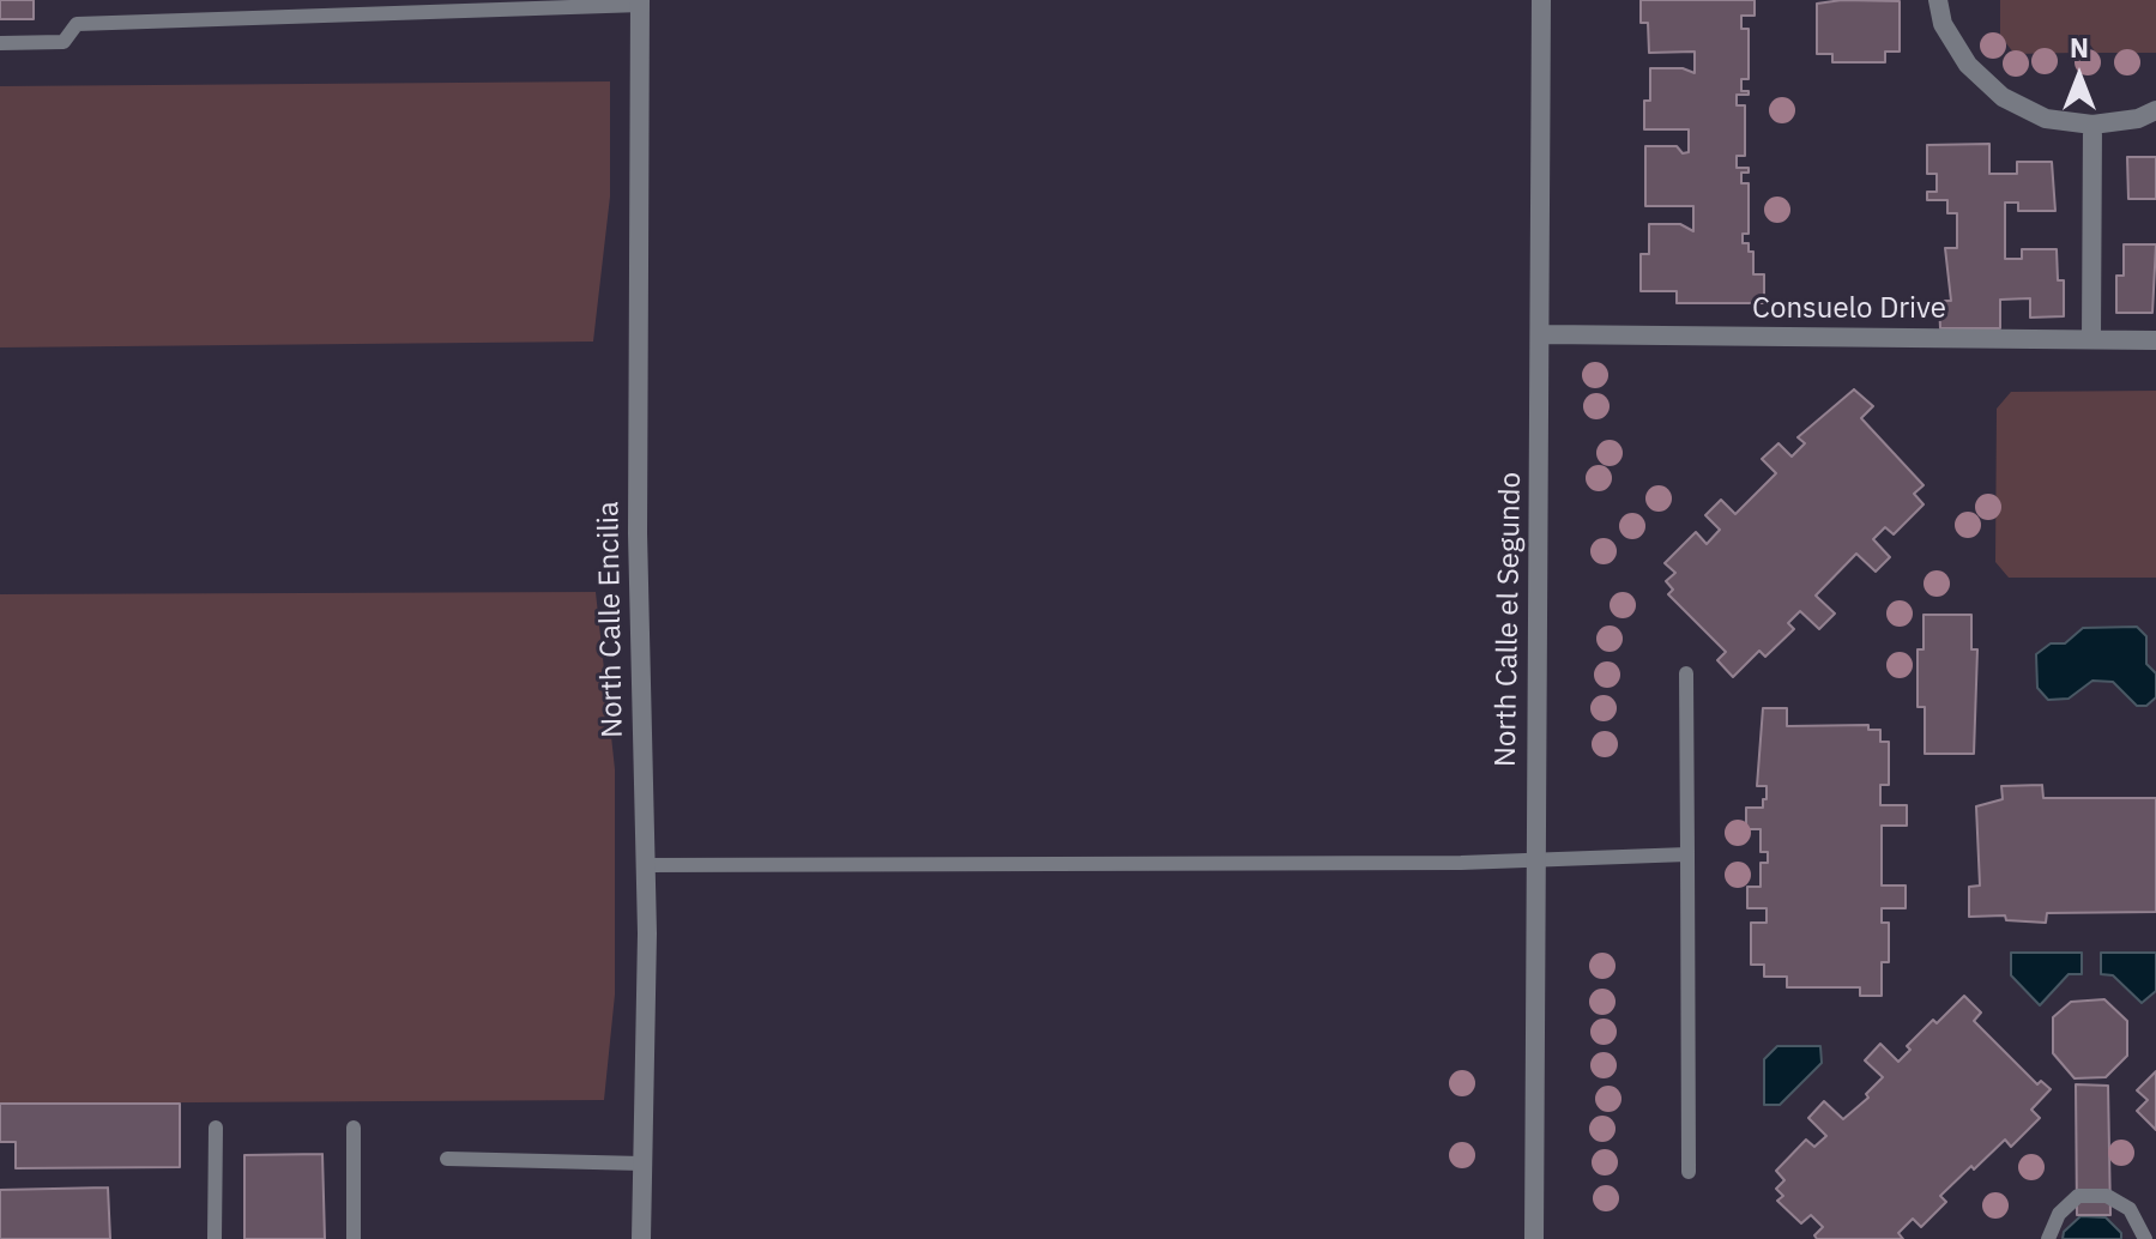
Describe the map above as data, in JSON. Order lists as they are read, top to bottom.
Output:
{
  "streets": {
    "street": ["Consuelo Drive", "North Calle Encilia", "North Calle el Segundo"]
  },
  "crossings": [
    ["Consuelo Drive", "North Calle el Segundo"]
  ],
  "north": "top"
}
